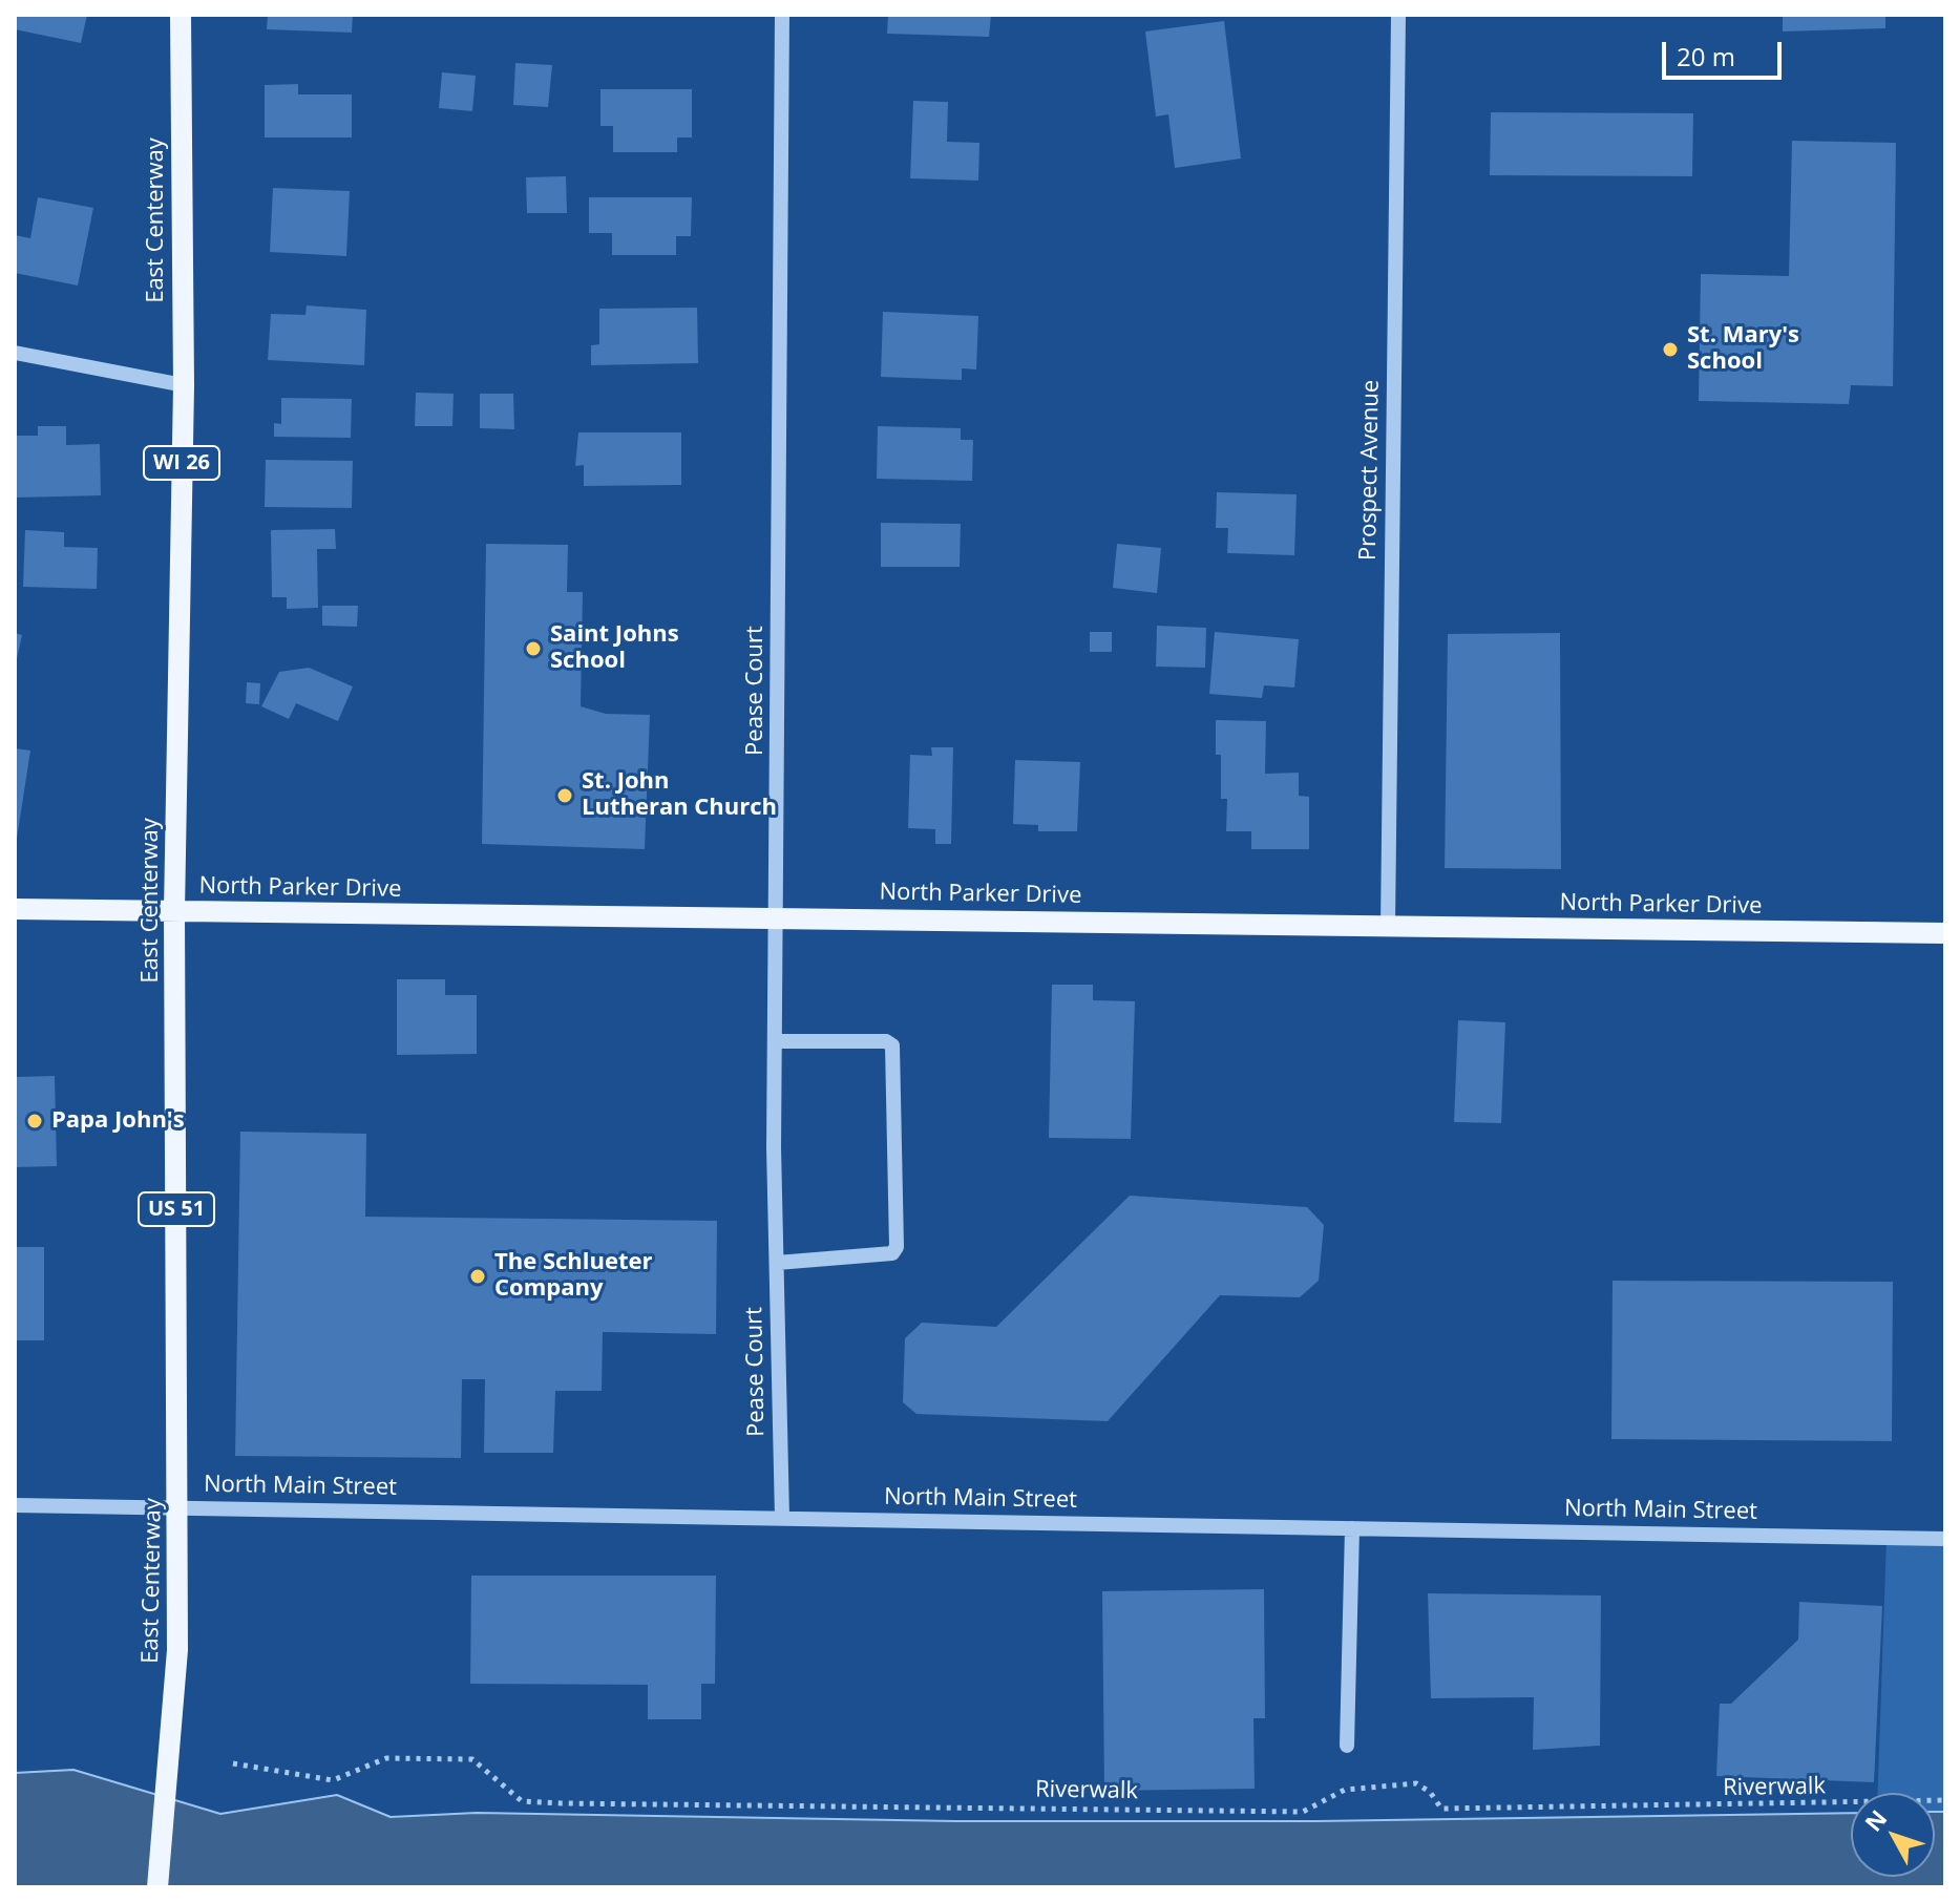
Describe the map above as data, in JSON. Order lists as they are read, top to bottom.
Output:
{
  "streets": {
    "main road": [
      "East Centerway",
      "WI 26",
      "North Parker Drive",
      "US 51"
    ],
    "street": ["Prospect Avenue", "Pease Court", "North Main Street"],
    "path": ["Riverwalk"]
  },
  "crossings": [
    ["East Centerway", "North Parker Drive"],
    ["East Centerway", "North Main Street"],
    ["Prospect Avenue", "North Parker Drive"],
    ["Pease Court", "North Parker Drive"],
    ["Pease Court", "North Main Street"]
  ],
  "places": [
    "St. Mary's School",
    "Saint Johns School",
    "St. John Lutheran Church",
    "Papa John's",
    "The Schlueter Company"
  ],
  "scale_bar": "20 m",
  "north": "top left"
}
